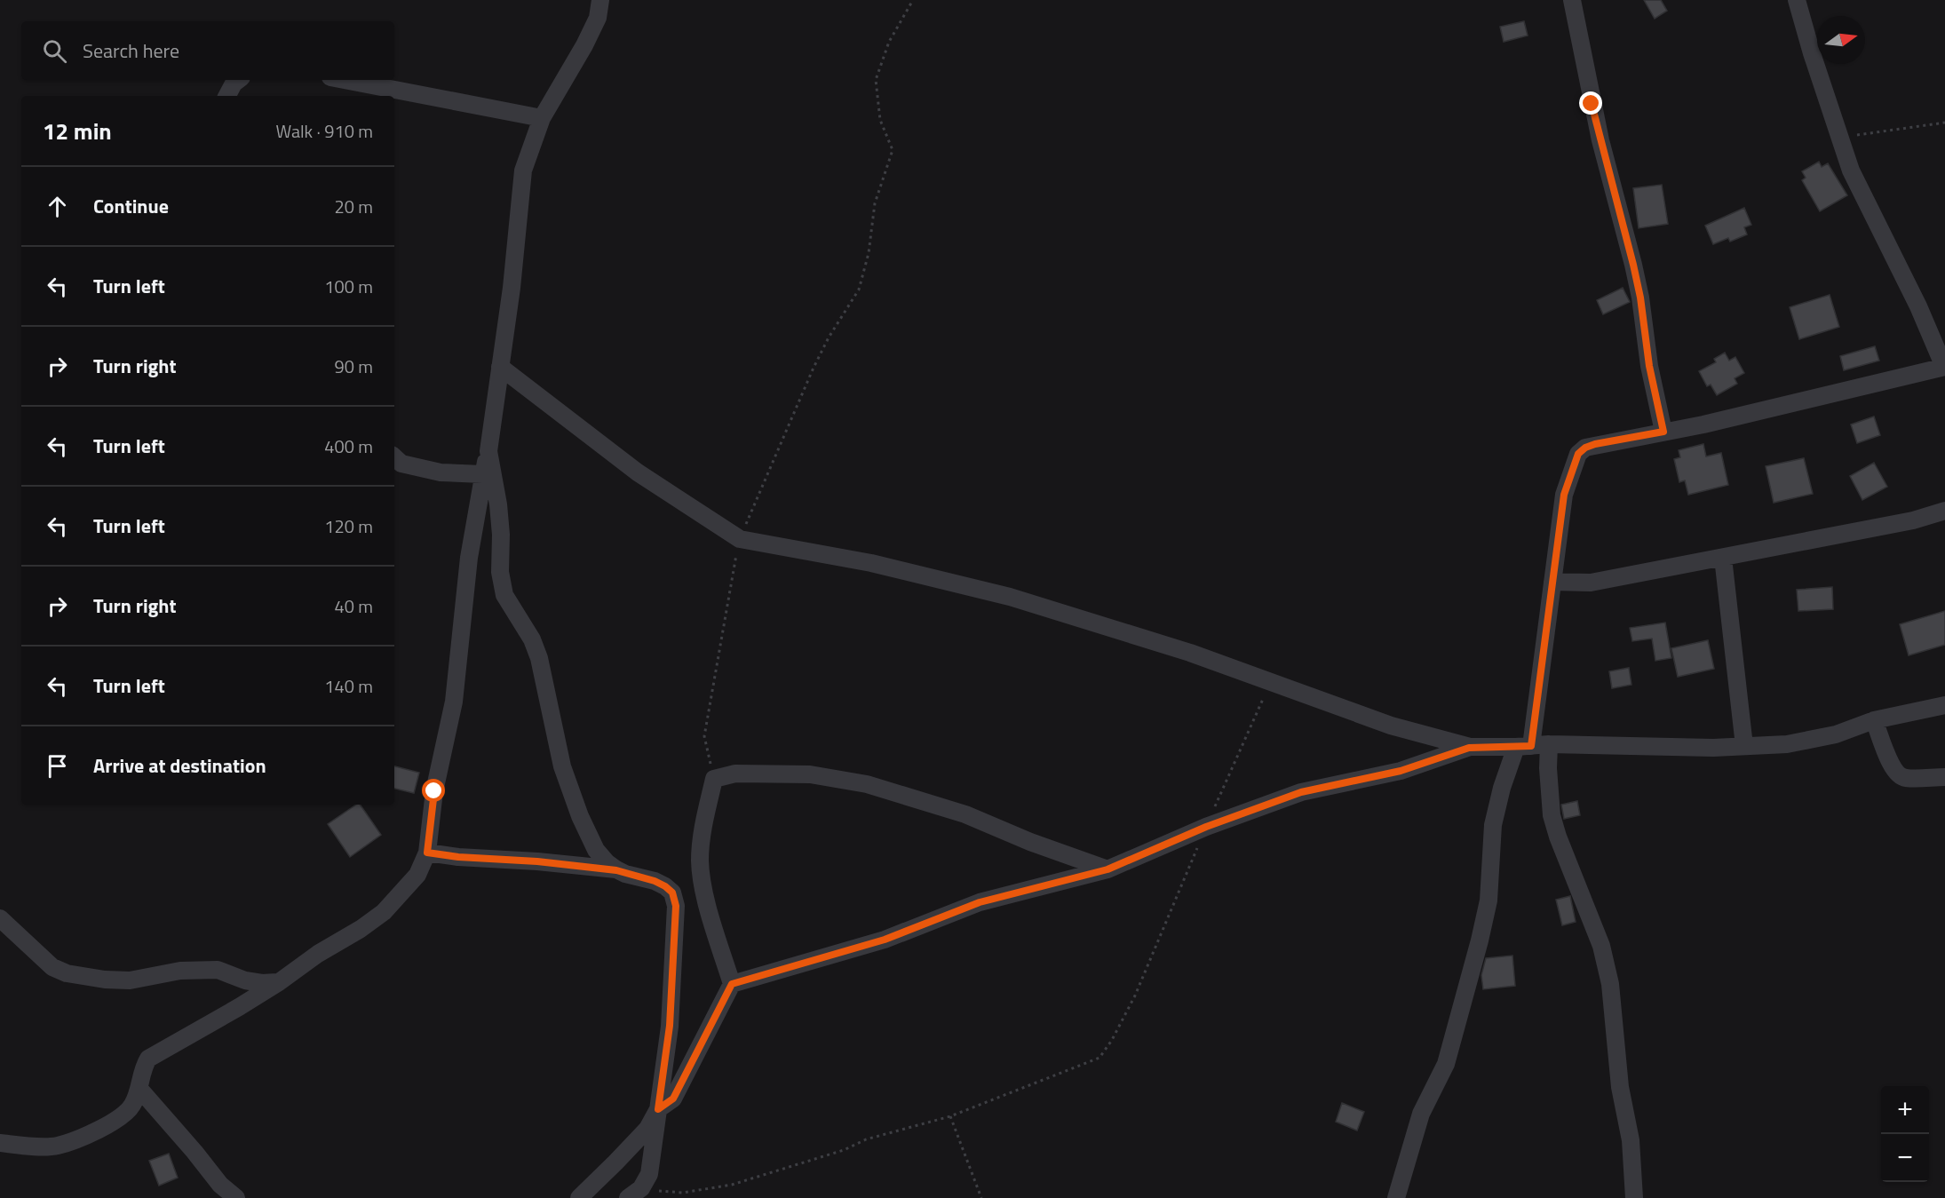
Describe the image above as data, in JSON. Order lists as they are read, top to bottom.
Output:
{
  "north": "right",
  "page": {
    "search": "Search here",
    "heading": ["12 min", "Walk · 910 m"],
    "list": [
      ["Continue", "20 m"],
      ["Turn left", "100 m"],
      ["Turn right", "90 m"],
      ["Turn left", "400 m"],
      ["Turn left", "120 m"],
      ["Turn right", "40 m"],
      ["Turn left", "140 m"],
      "Arrive at destination"
    ],
    "map_buttons": ["+", "−"]
  }
}
